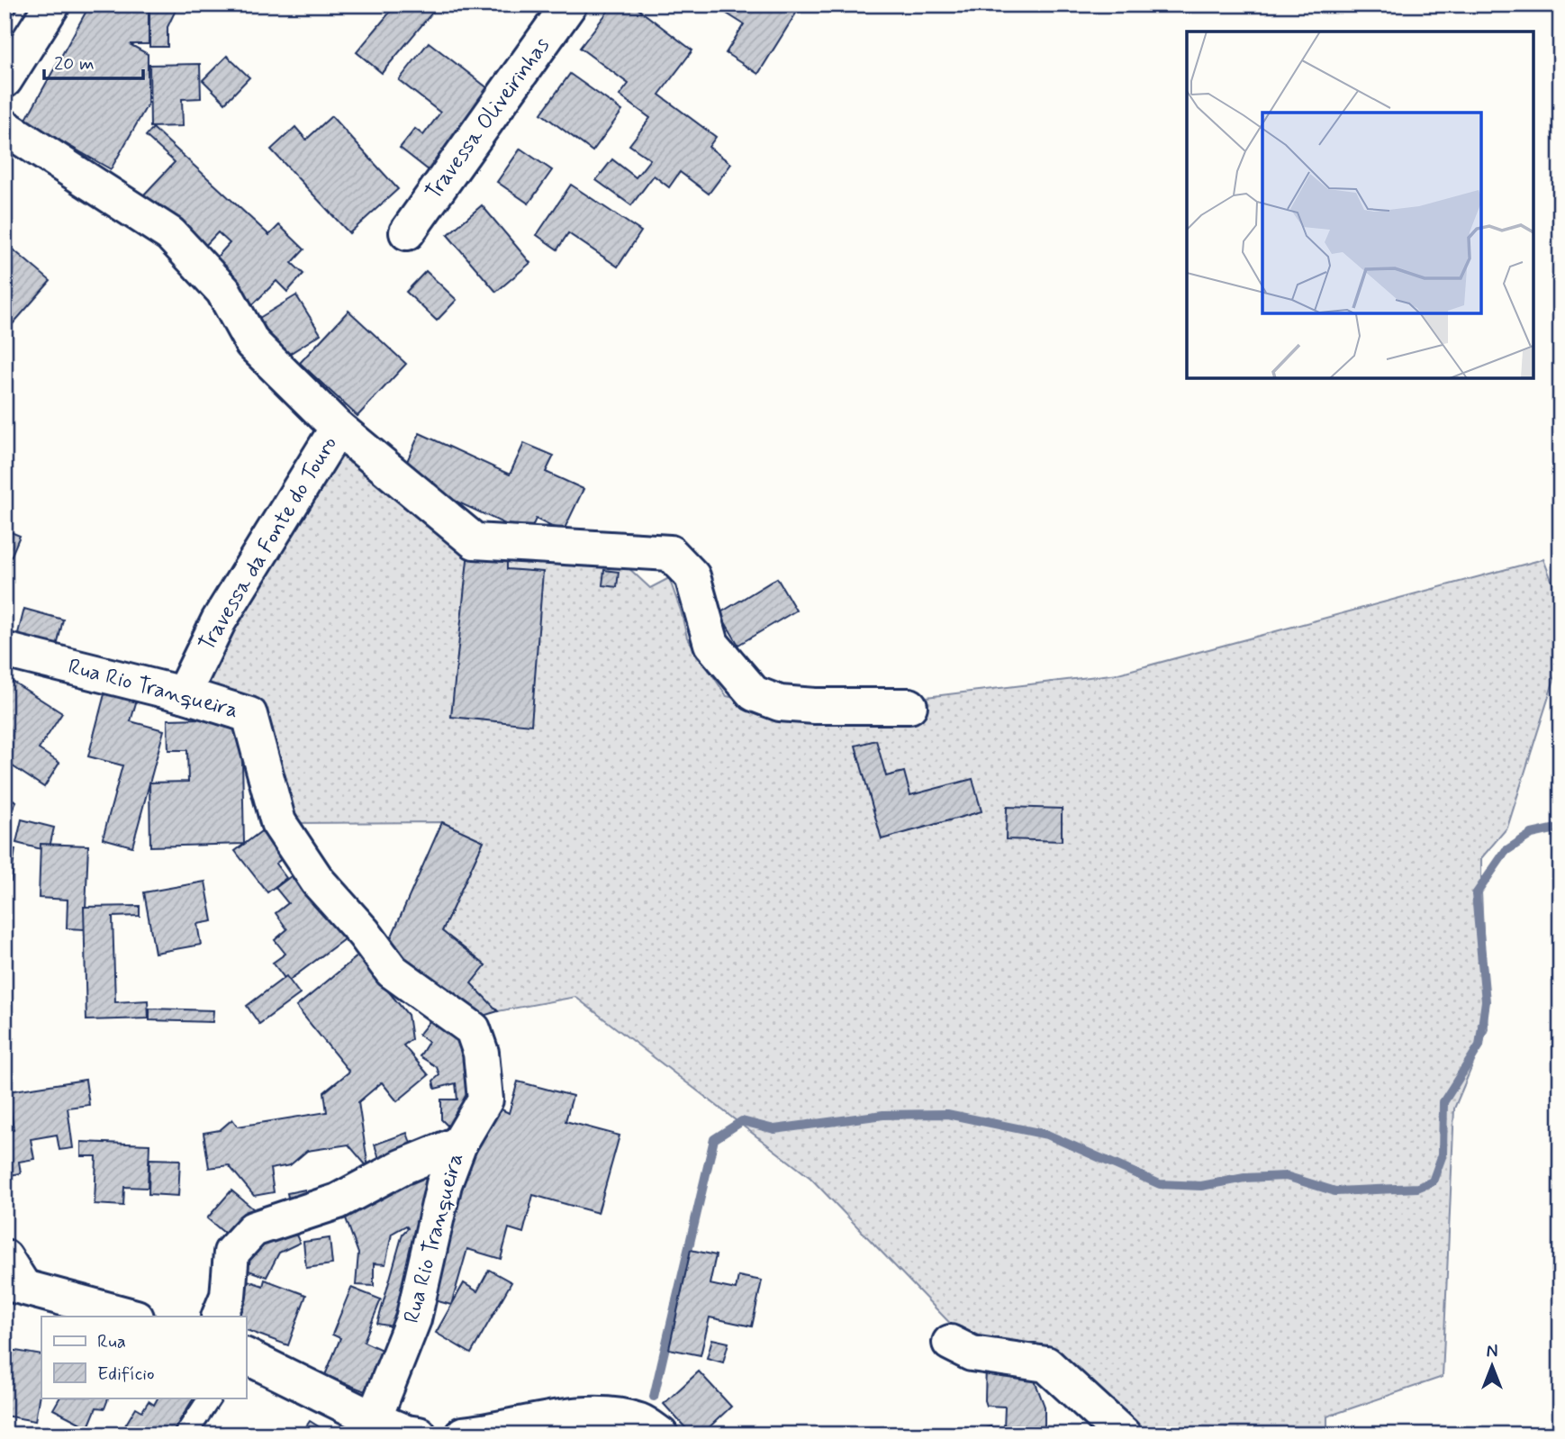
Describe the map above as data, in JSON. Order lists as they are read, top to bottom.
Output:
{
  "streets": {
    "street": ["Travessa Oliveirinhas", "Travessa da Fonte do Touro", "Rua Rio Tranqueira"]
  },
  "crossings": [
    ["Travessa da Fonte do Touro", "Rua Rio Tranqueira"]
  ],
  "legend": ["Rua", "Edifício"],
  "scale_bar": "20 m",
  "north": "top"
}
